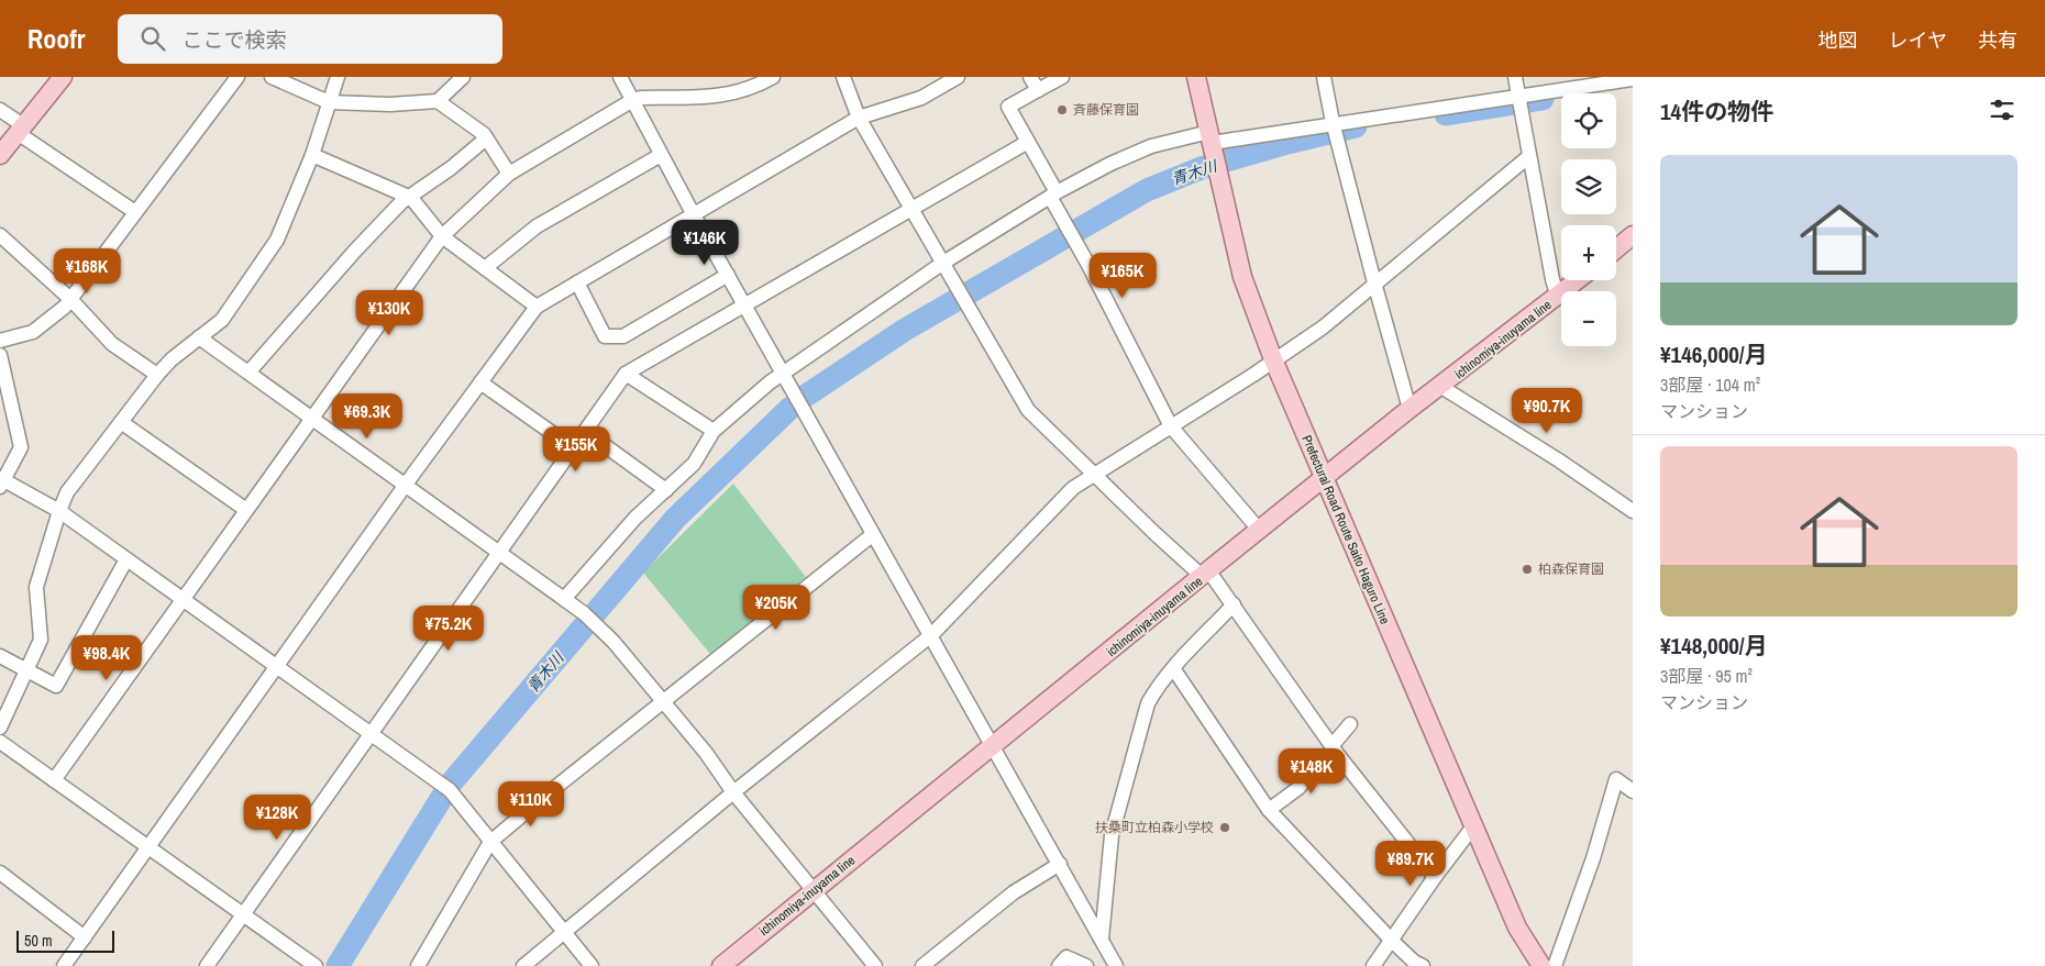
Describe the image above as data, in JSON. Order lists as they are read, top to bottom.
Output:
{
  "streets": {
    "main road": ["ichinomiya-inuyama line", "Prefectural Road Route Saito Haguro Line"]
  },
  "crossings": [
    ["ichinomiya-inuyama line", "Prefectural Road Route Saito Haguro Line"]
  ],
  "water": ["青木川"],
  "places": ["斉藤保育園", "柏森保育園", "扶桑町立柏森小学校"],
  "scale_bar": "50 m",
  "page": {
    "header": "Roofr",
    "search": "ここで検索",
    "nav": ["地図", "レイヤ", "共有"],
    "heading": "14件の物件",
    "map_buttons": ["+", "−"],
    "list": [
      {
        "name": "¥146,000/月",
        "note": "3部屋 · 104 m² · マンション"
      },
      {
        "name": "¥148,000/月",
        "note": "3部屋 · 95 m² · マンション"
      }
    ],
    "price": [
      "¥146K",
      "¥168K",
      "¥165K",
      "¥130K",
      "¥90.7K",
      "¥69.3K",
      "¥155K",
      "¥205K",
      "¥75.2K",
      "¥98.4K",
      "¥148K",
      "¥110K",
      "¥128K",
      "¥89.7K"
    ],
    "scale": "50 m"
  }
}
